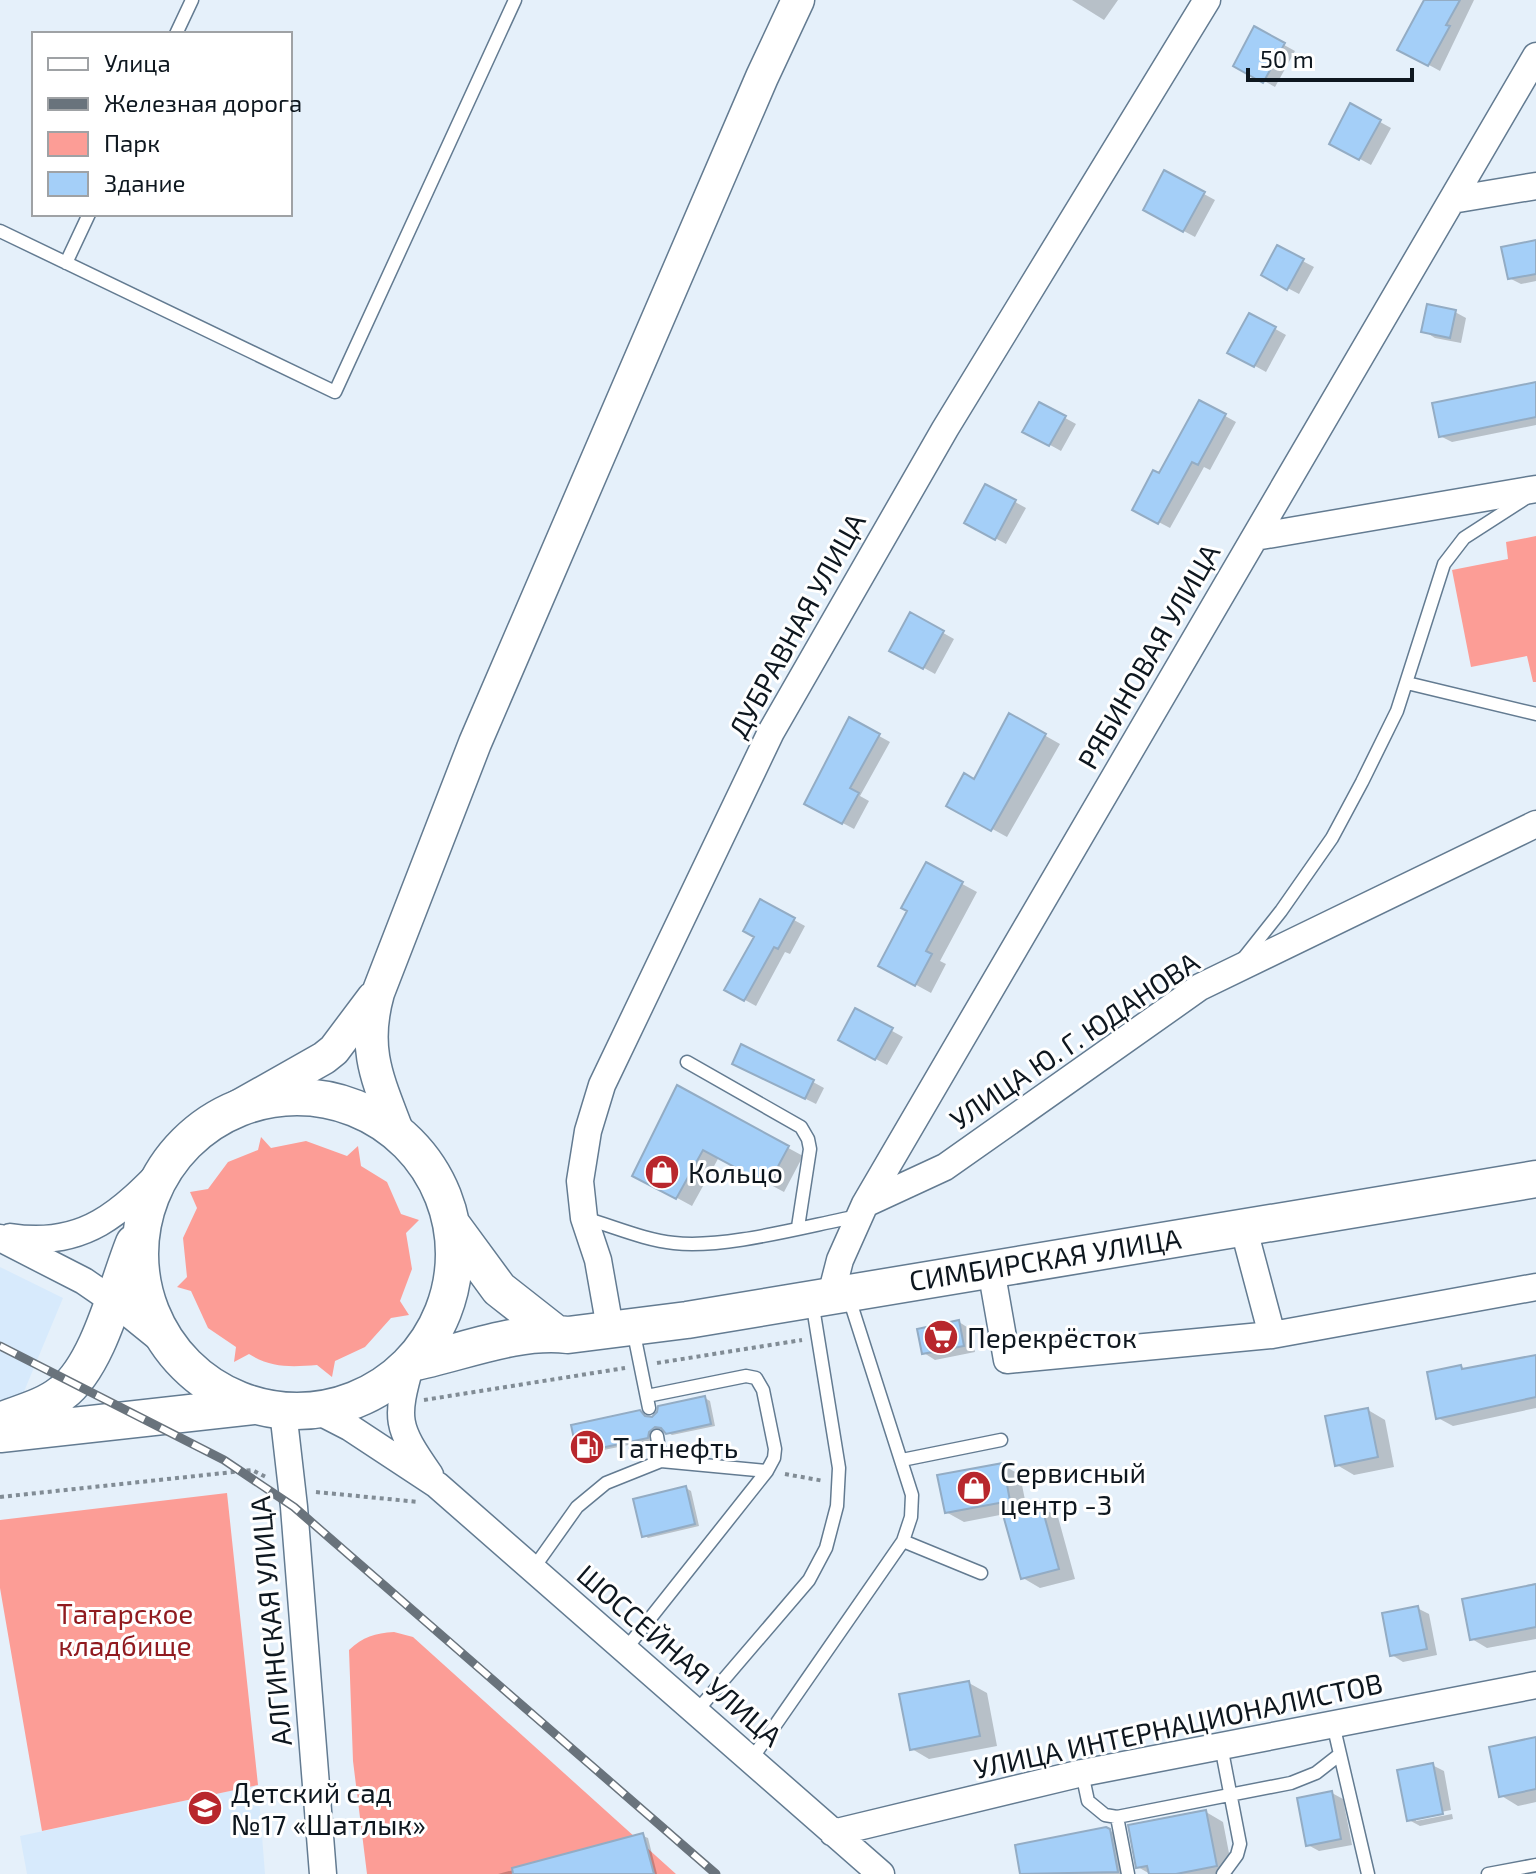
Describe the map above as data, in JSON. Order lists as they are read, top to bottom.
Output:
{
  "streets": {
    "main road": ["СИМБИРСКАЯ УЛИЦА"],
    "street": [
      "ДУБРАВНАЯ УЛИЦА",
      "РЯБИНОВАЯ УЛИЦА",
      "УЛИЦА Ю. Г. ЮДАНОВА",
      "АЛГИНСКАЯ УЛИЦА",
      "ШОССЕЙНАЯ УЛИЦА",
      "УЛИЦА ИНТЕРНАЦИОНАЛИСТОВ"
    ]
  },
  "crossings": [
    ["ДУБРАВНАЯ УЛИЦА", "СИМБИРСКАЯ УЛИЦА"],
    ["РЯБИНОВАЯ УЛИЦА", "УЛИЦА Ю. Г. ЮДАНОВА"],
    ["РЯБИНОВАЯ УЛИЦА", "СИМБИРСКАЯ УЛИЦА"],
    ["ШОССЕЙНАЯ УЛИЦА", "УЛИЦА ИНТЕРНАЦИОНАЛИСТОВ"]
  ],
  "parks": ["Татарское кладбище"],
  "places": {
    "shop": ["Кольцо", "Сервисный центр -3"],
    "supermarket": ["Перекрёсток"],
    "fuel station": ["Татнефть"],
    "school or university": ["Детский сад №17 «Шатлык»"]
  },
  "legend": [
    "Улица",
    "Железная дорога",
    "Парк",
    "Здание"
  ],
  "scale_bar": "50 m"
}
